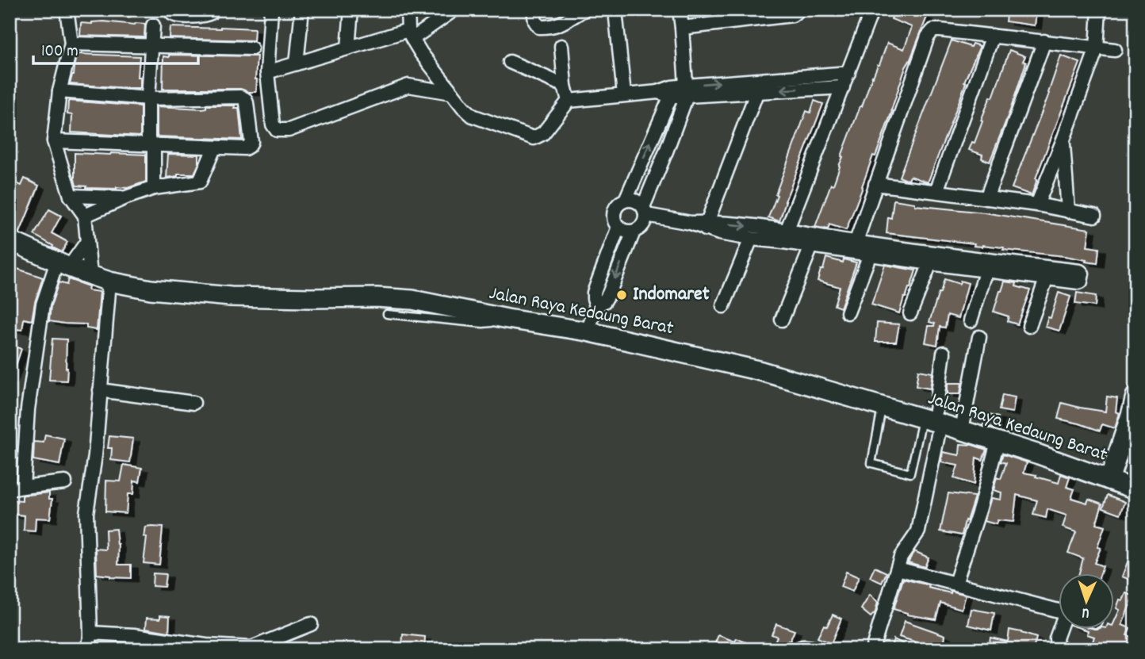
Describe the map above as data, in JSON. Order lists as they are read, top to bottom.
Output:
{
  "streets": {
    "street": ["Jalan Raya Kedaung Barat"]
  },
  "places": ["Indomaret"],
  "scale_bar": "100 m",
  "north": "bottom"
}
